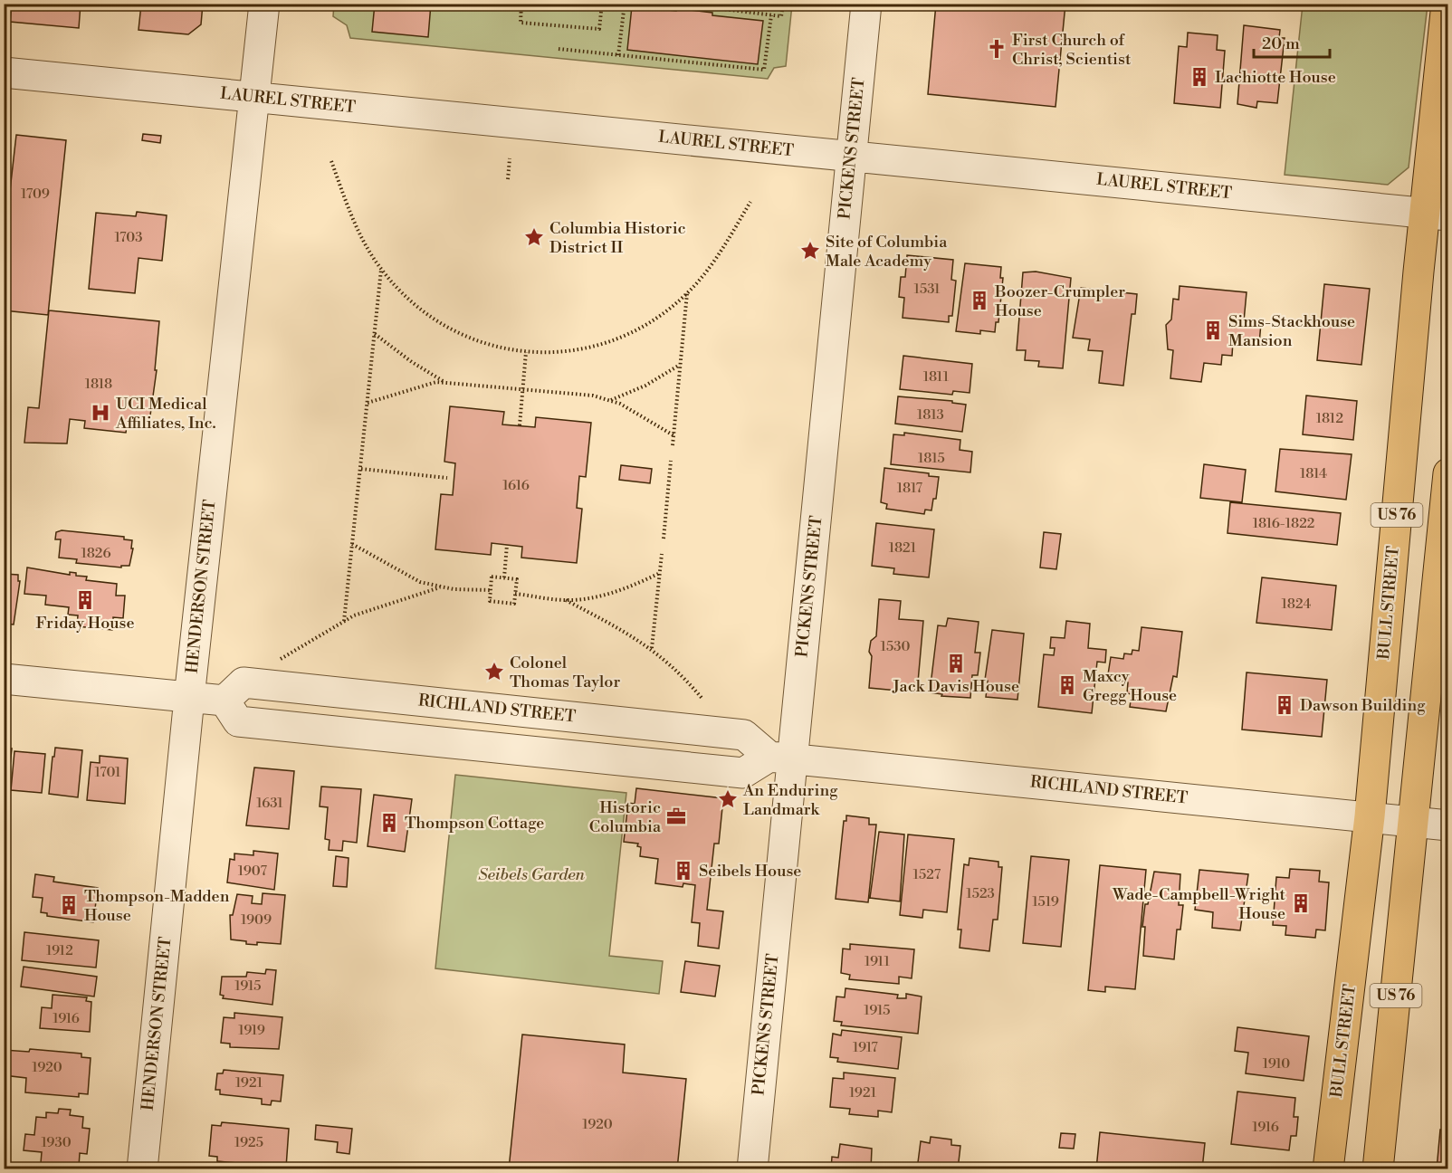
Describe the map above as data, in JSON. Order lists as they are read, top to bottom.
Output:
{
  "streets": {
    "main road": ["US 76", "BULL STREET"],
    "street": [
      "LAUREL STREET",
      "PICKENS STREET",
      "HENDERSON STREET",
      "RICHLAND STREET"
    ]
  },
  "crossings": [
    ["LAUREL STREET", "PICKENS STREET"],
    ["LAUREL STREET", "HENDERSON STREET"],
    ["LAUREL STREET", "BULL STREET"],
    ["PICKENS STREET", "RICHLAND STREET"],
    ["US 76", "RICHLAND STREET"],
    ["BULL STREET", "RICHLAND STREET"]
  ],
  "parks": ["Seibels Garden"],
  "places": {
    "church": ["First Church of Christ, Scientist"],
    "building": [
      "Lachiotte House",
      "Boozer-Crumpler House",
      "Sims-Stackhouse Mansion",
      "Friday House",
      "Jack Davis House",
      "Maxcy Gregg House",
      "Dawson Building",
      "Thompson Cottage",
      "Seibels House",
      "Wade-Campbell-Wright House",
      "Thompson-Madden House"
    ],
    "place": [
      "Columbia Historic District II",
      "Site of Columbia Male Academy",
      "Colonel Thomas Taylor",
      "An Enduring Landmark"
    ],
    "hospital": ["UCI Medical Affiliates, Inc."],
    "office": ["Historic Columbia"]
  },
  "house_numbers": [
    "1709",
    "1703",
    "1531",
    "1811",
    "1818",
    "1813",
    "1812",
    "1815",
    "1814",
    "1616",
    "1817",
    "1816-1822",
    "1821",
    "1826",
    "1824",
    "1530",
    "1701",
    "1631",
    "1907",
    "1527",
    "1523",
    "1519",
    "1909",
    "1912",
    "1911",
    "1915",
    "1915",
    "1916",
    "1919",
    "1917",
    "1910",
    "1920",
    "1921",
    "1921",
    "1920",
    "1916",
    "1930",
    "1925"
  ],
  "scale_bar": "20 m"
}
